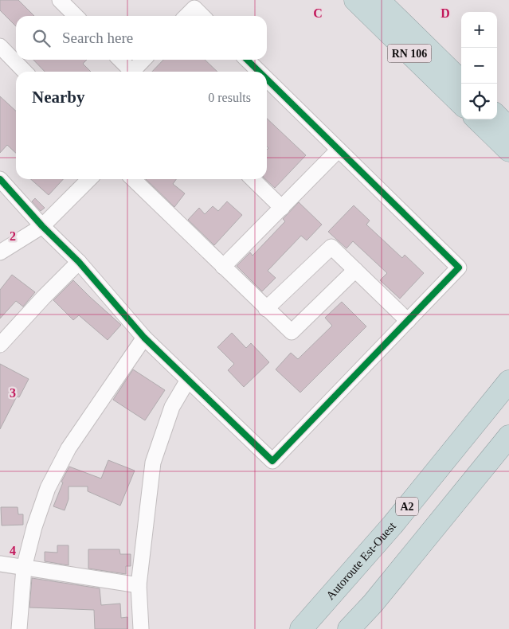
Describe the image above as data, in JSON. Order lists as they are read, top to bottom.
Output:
{
  "streets": {
    "highway": ["RN 106", "A2", "Autoroute Est-Ouest"]
  },
  "page": {
    "map_buttons": ["+", "−"],
    "search": "Search here",
    "heading": ["Nearby", "0 results"]
  },
  "grid": {
    "columns": ["C", "D"],
    "rows": ["2", "3", "4"]
  }
}
